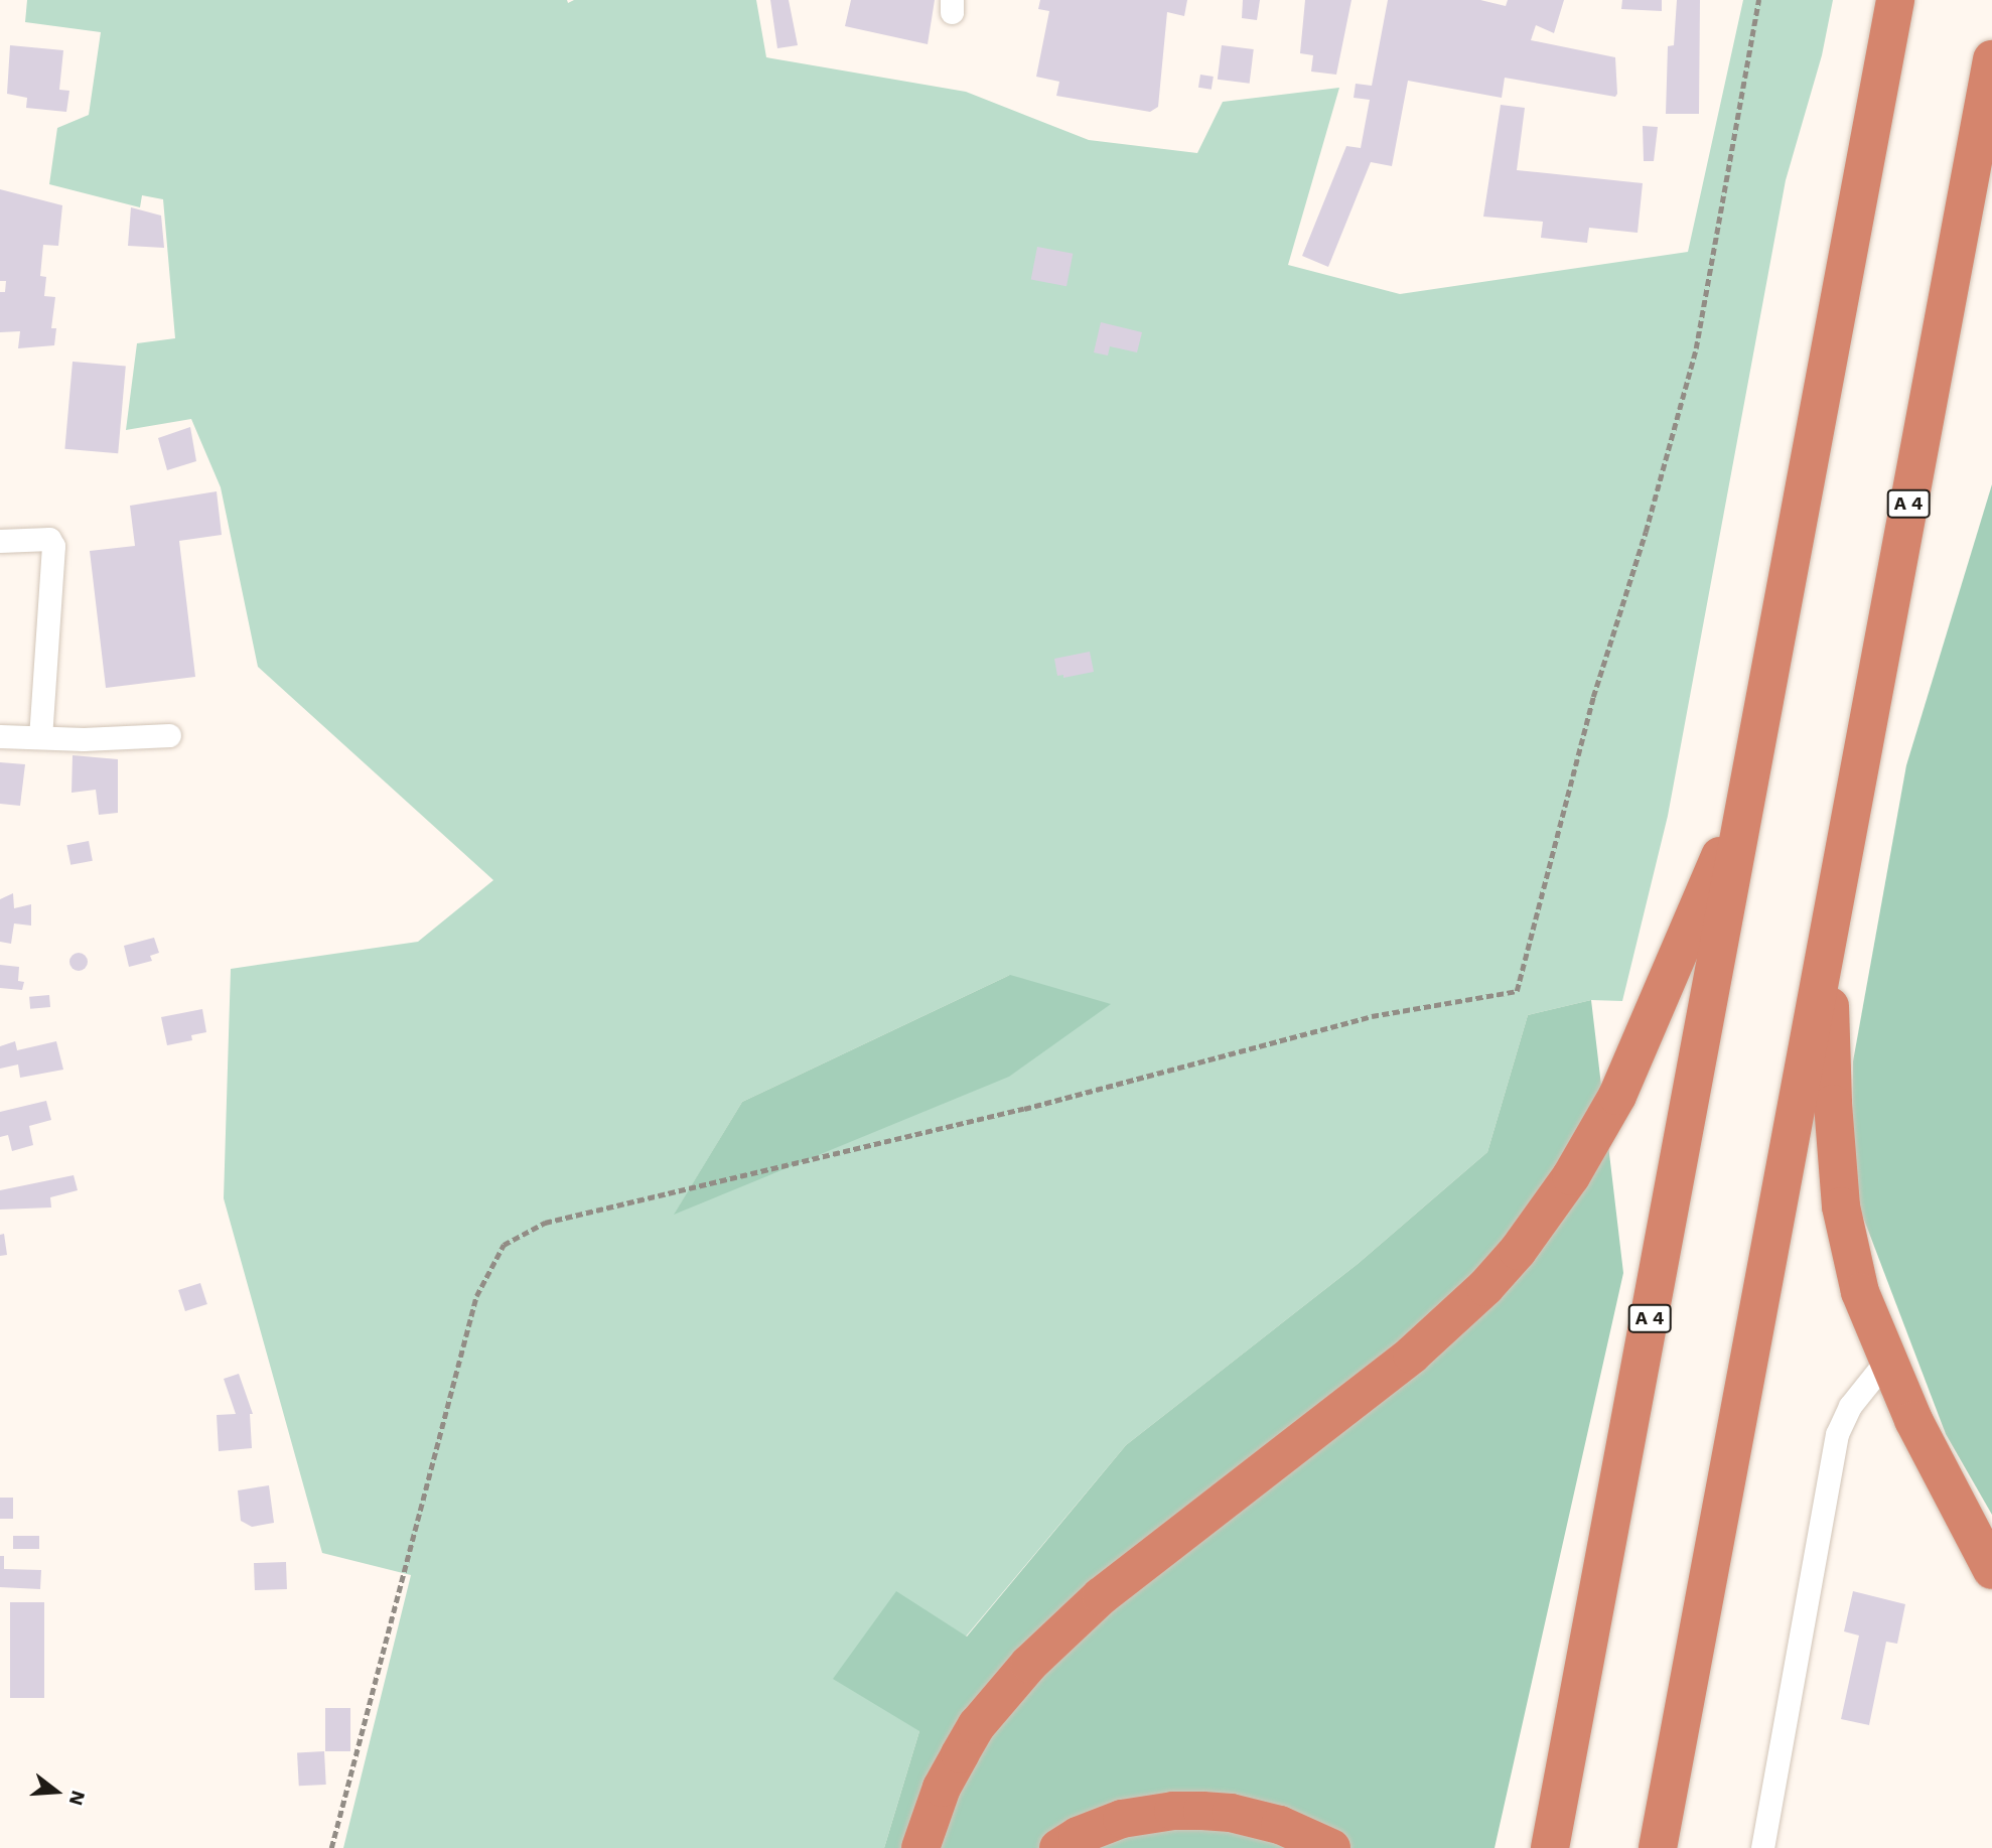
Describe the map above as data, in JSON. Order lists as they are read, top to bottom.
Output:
{
  "streets": {
    "highway": ["A 4"]
  },
  "north": "right"
}
